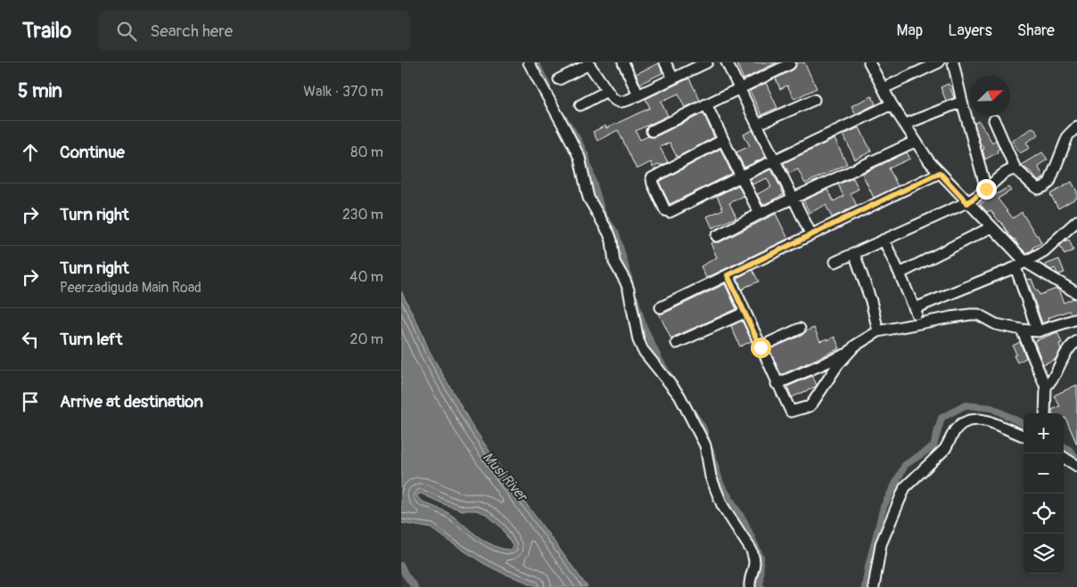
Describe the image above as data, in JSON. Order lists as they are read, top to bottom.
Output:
{
  "water": ["Musi River"],
  "north": "top right",
  "page": {
    "header": "Trailo",
    "search": "Search here",
    "nav": ["Map", "Layers", "Share"],
    "heading": ["5 min", "Walk · 370 m"],
    "list": [
      ["Continue", "80 m"],
      ["Turn right", "230 m"],
      ["Turn right", "Peerzadiguda Main Road", "40 m"],
      ["Turn left", "20 m"],
      "Arrive at destination"
    ],
    "map_buttons": ["+", "−"]
  }
}
